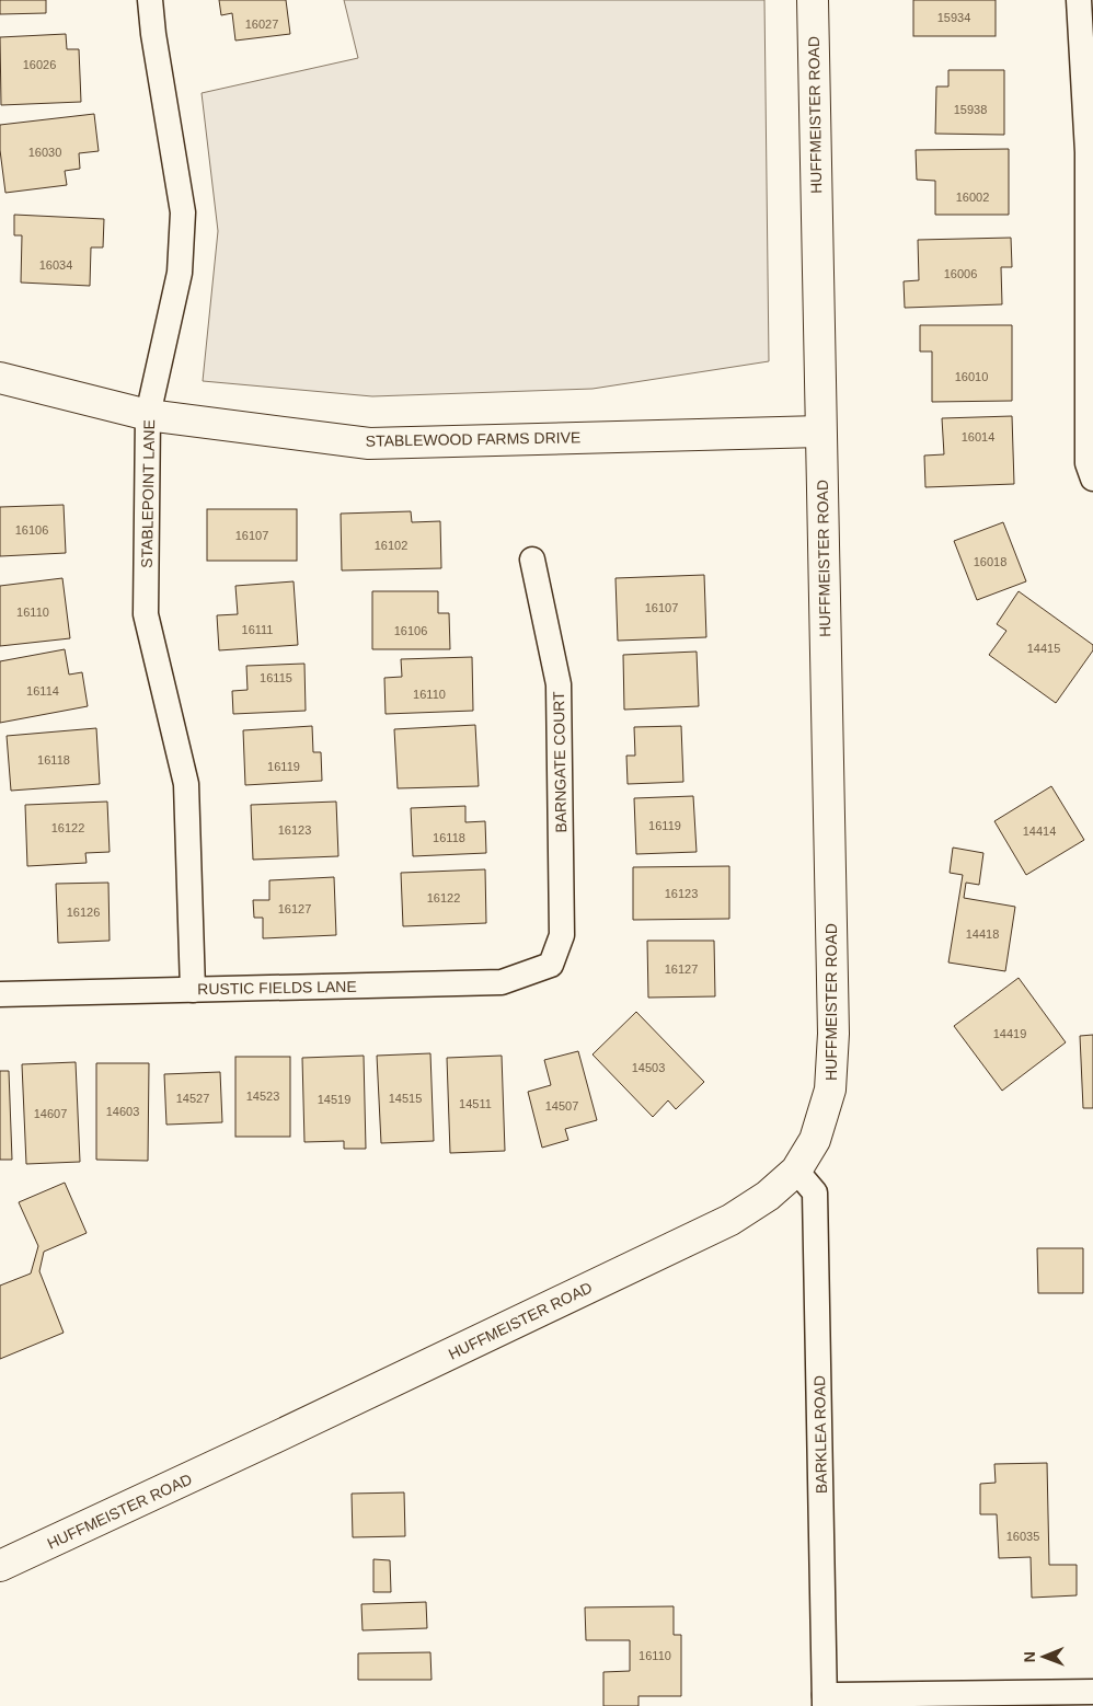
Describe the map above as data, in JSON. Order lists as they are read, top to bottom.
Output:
{
  "streets": {
    "street": [
      "HUFFMEISTER ROAD",
      "STABLEWOOD FARMS DRIVE",
      "STABLEPOINT LANE",
      "BARNGATE COURT",
      "RUSTIC FIELDS LANE",
      "BARKLEA ROAD"
    ]
  },
  "crossings": [
    ["HUFFMEISTER ROAD", "STABLEWOOD FARMS DRIVE"],
    ["HUFFMEISTER ROAD", "BARKLEA ROAD"],
    ["STABLEWOOD FARMS DRIVE", "STABLEPOINT LANE"],
    ["STABLEPOINT LANE", "RUSTIC FIELDS LANE"],
    ["BARNGATE COURT", "RUSTIC FIELDS LANE"]
  ],
  "house_numbers": [
    "15934",
    "16027",
    "16026",
    "15938",
    "16030",
    "16002",
    "16034",
    "16006",
    "16010",
    "16014",
    "16106",
    "16107",
    "16102",
    "16018",
    "16107",
    "16110",
    "16111",
    "16106",
    "14415",
    "16115",
    "16114",
    "16110",
    "16118",
    "16119",
    "16119",
    "16122",
    "16123",
    "14414",
    "16118",
    "16123",
    "16122",
    "16127",
    "16126",
    "14418",
    "16127",
    "14419",
    "14503",
    "14523",
    "14527",
    "14515",
    "14519",
    "14511",
    "14507",
    "14603",
    "14607",
    "16035",
    "16110"
  ],
  "north": "left"
}
